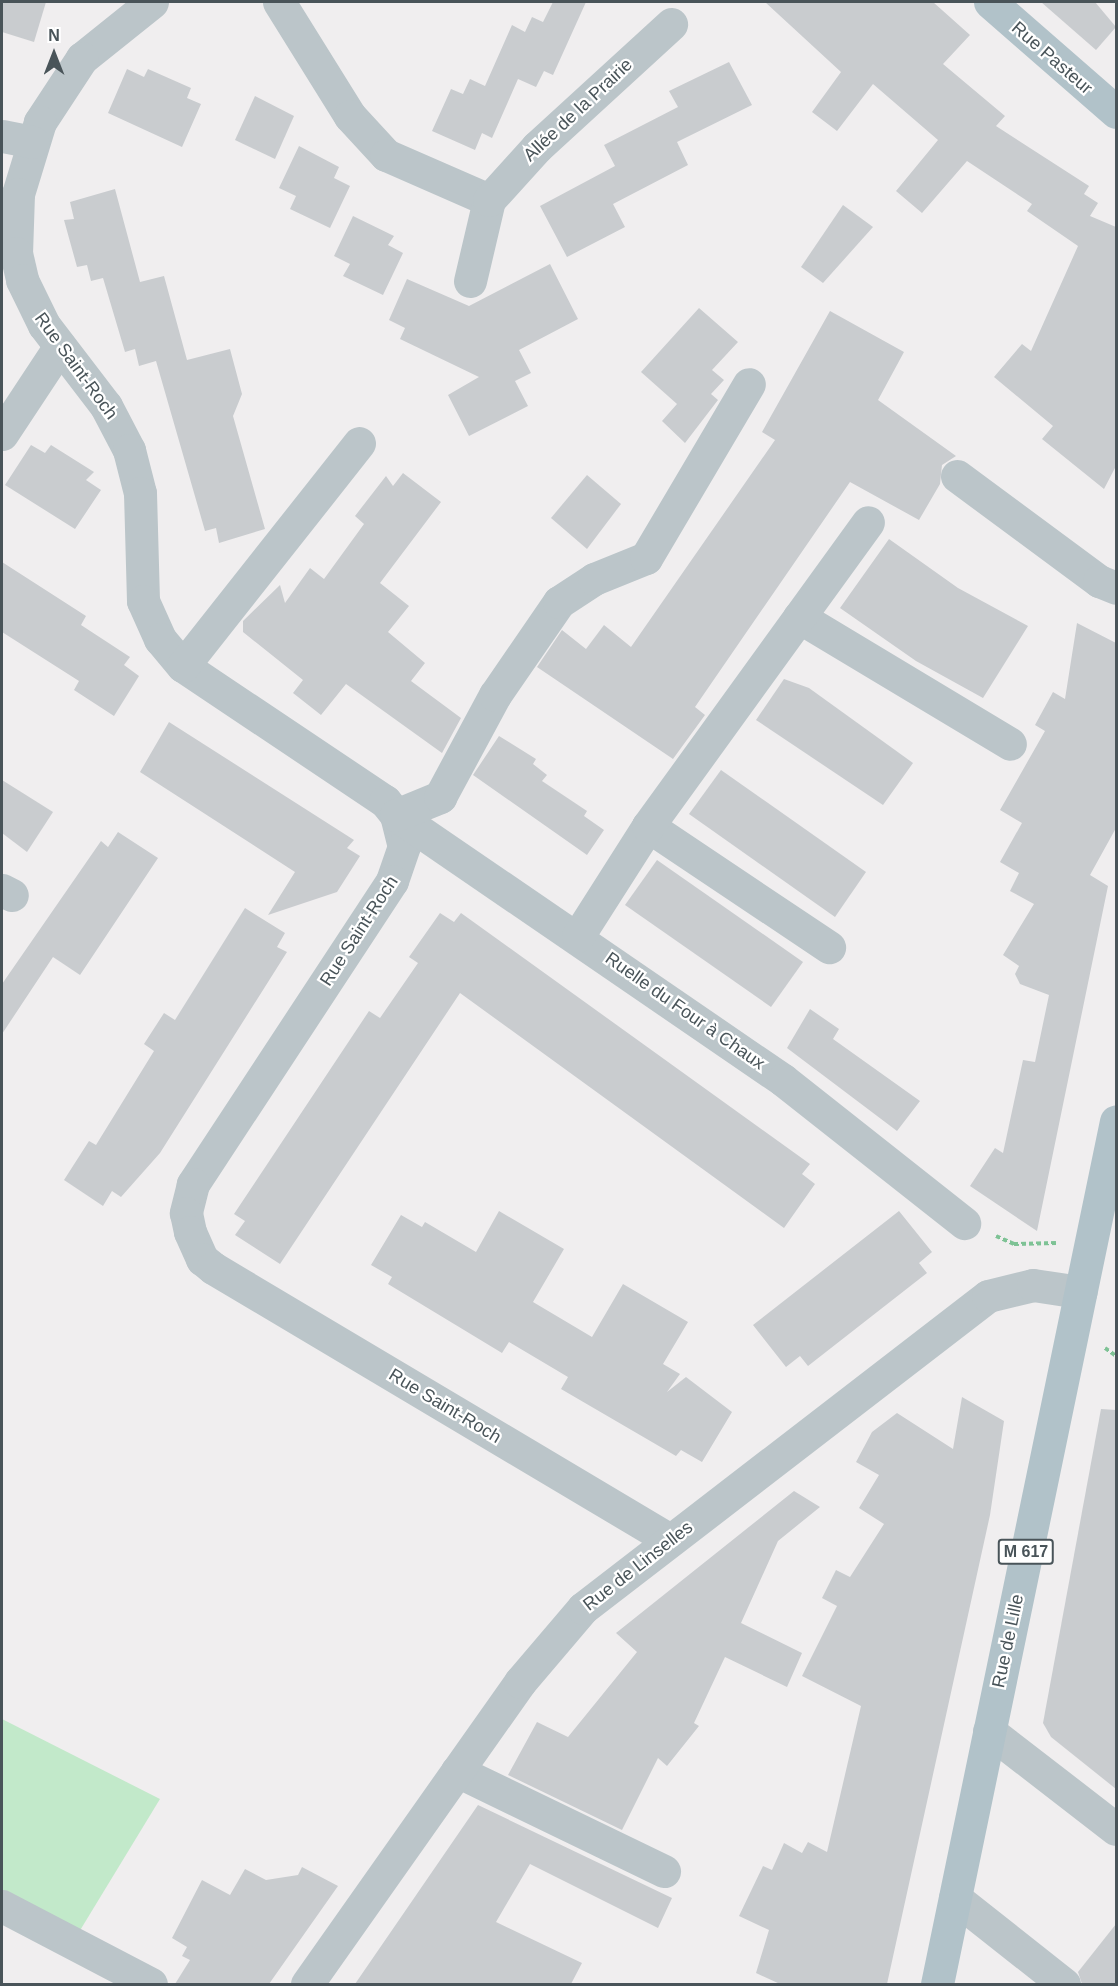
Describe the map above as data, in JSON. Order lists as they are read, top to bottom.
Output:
{
  "streets": {
    "main road": ["Rue Pasteur", "M 617", "Rue de Lille"],
    "street": [
      "Allée de la Prairie",
      "Rue Saint-Roch",
      "Ruelle du Four à Chaux",
      "Rue de Linselles"
    ]
  },
  "crossings": [
    ["Rue Saint-Roch", "Ruelle du Four à Chaux"],
    ["Rue Saint-Roch", "Rue de Linselles"],
    ["Rue de Linselles", "Rue de Lille"]
  ],
  "north": "top"
}
